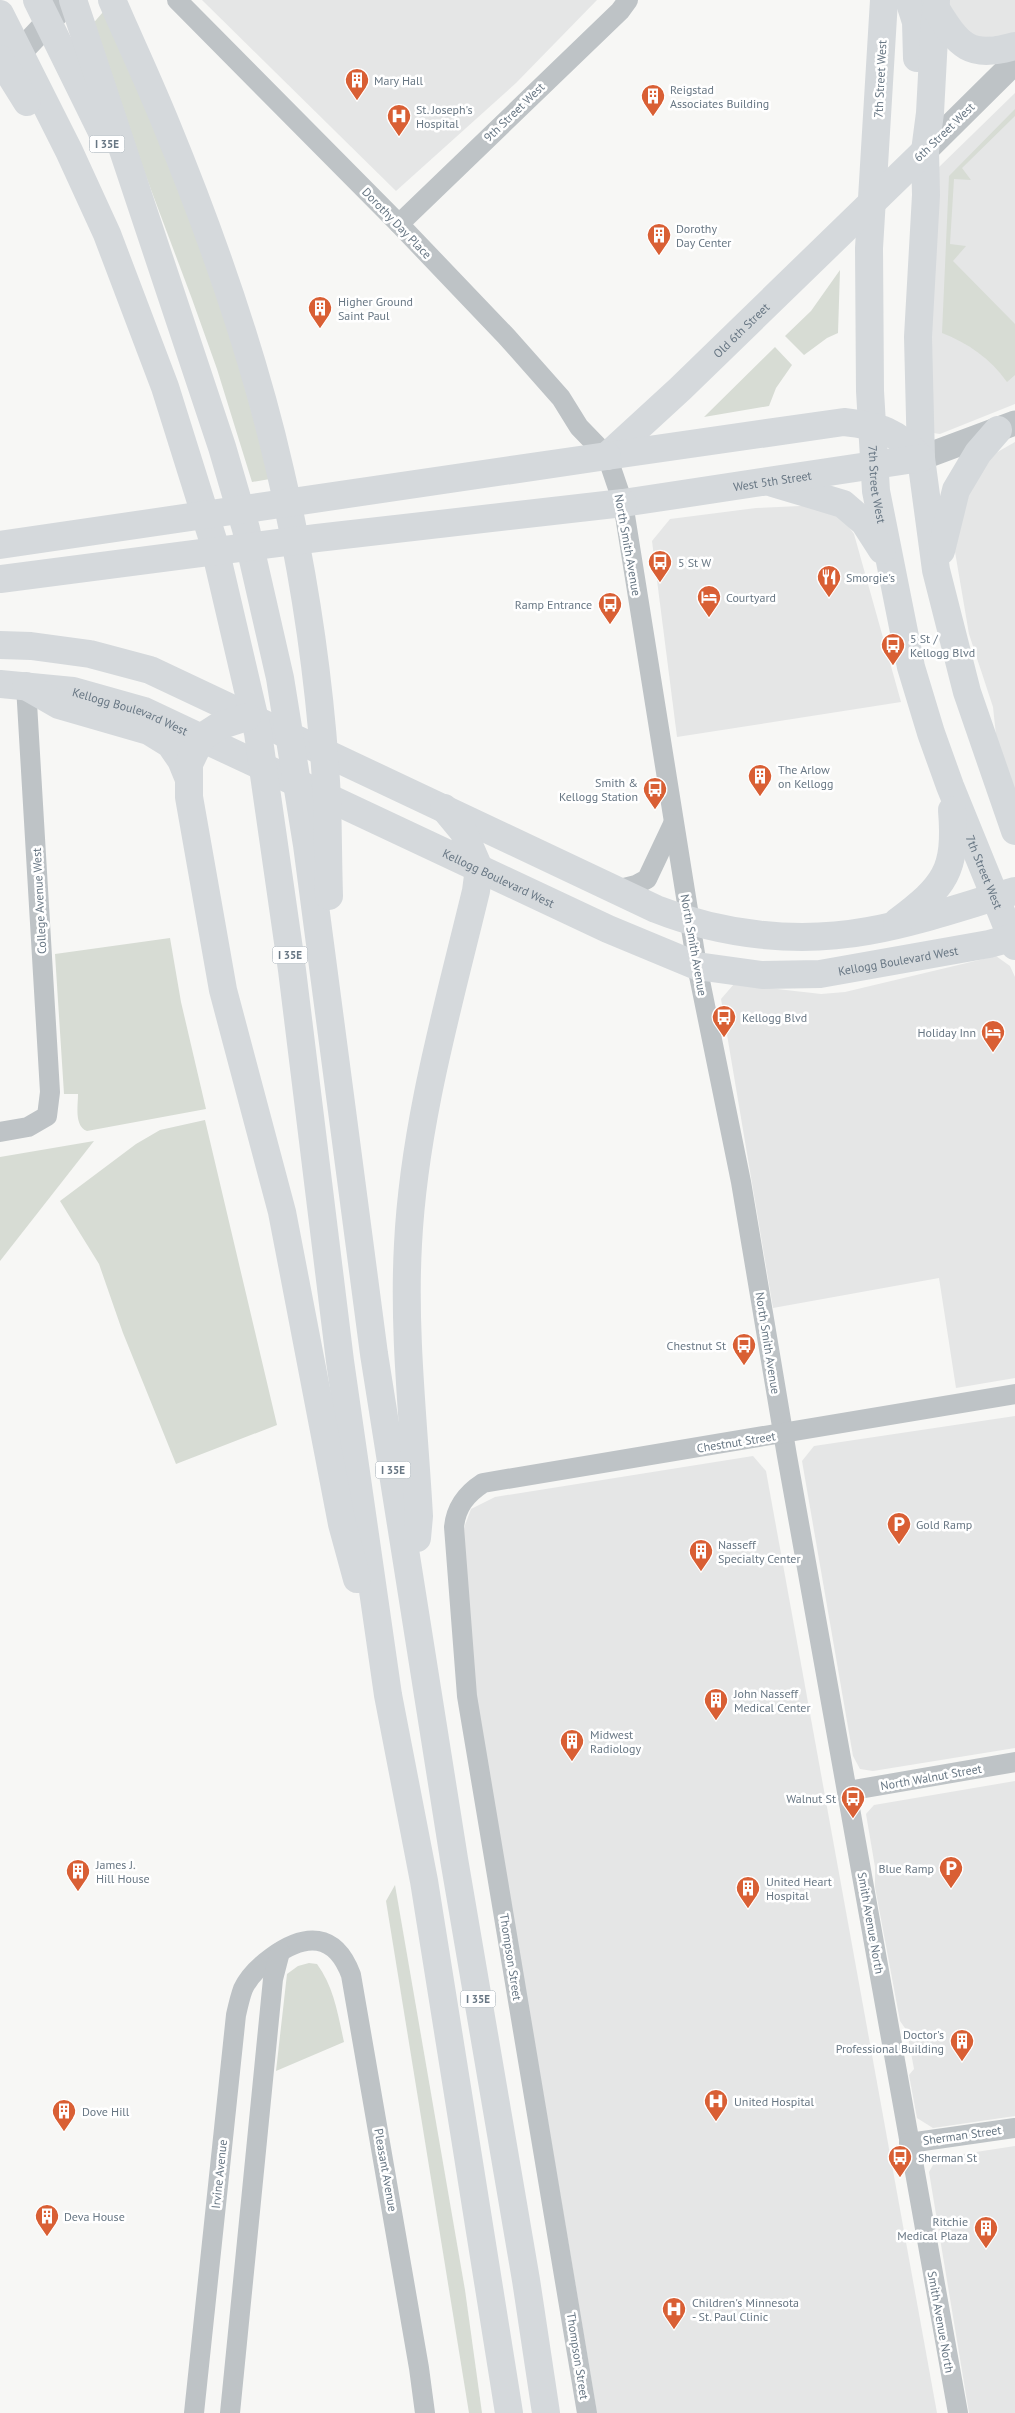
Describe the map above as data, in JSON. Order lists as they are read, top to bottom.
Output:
{
  "streets": {
    "main road": [
      "7th Street West",
      "6th Street West",
      "I 35E",
      "Old 6th Street",
      "West 5th Street",
      "Kellogg Boulevard West"
    ],
    "street": [
      "9th Street West",
      "Dorothy Day Place",
      "North Smith Avenue",
      "College Avenue West",
      "Chestnut Street",
      "North Walnut Street",
      "Smith Avenue North",
      "Thompson Street",
      "Sherman Street",
      "Pleasant Avenue",
      "Irvine Avenue"
    ]
  },
  "crossings": [
    ["7th Street West", "6th Street West"],
    ["7th Street West", "Old 6th Street"],
    ["7th Street West", "West 5th Street"],
    ["7th Street West", "Kellogg Boulevard West"],
    ["9th Street West", "Dorothy Day Place"],
    ["6th Street West", "Old 6th Street"],
    ["Dorothy Day Place", "Old 6th Street"],
    ["Dorothy Day Place", "North Smith Avenue"],
    ["Old 6th Street", "North Smith Avenue"],
    ["West 5th Street", "North Smith Avenue"],
    ["North Smith Avenue", "Kellogg Boulevard West"],
    ["North Smith Avenue", "Chestnut Street"],
    ["North Smith Avenue", "Smith Avenue North"],
    ["Kellogg Boulevard West", "College Avenue West"],
    ["Chestnut Street", "Smith Avenue North"],
    ["Chestnut Street", "Thompson Street"],
    ["North Walnut Street", "Smith Avenue North"],
    ["Smith Avenue North", "Sherman Street"],
    ["Pleasant Avenue", "Irvine Avenue"]
  ],
  "places": {
    "building": [
      "Mary Hall",
      "Reigstad Associates Building",
      "Dorothy Day Center",
      "Higher Ground Saint Paul",
      "The Arlow on Kellogg",
      "Nasseff Specialty Center",
      "John Nasseff Medical Center",
      "Midwest Radiology",
      "James J. Hill House",
      "United Heart Hospital",
      "Doctor's Professional Building",
      "Dove Hill",
      "Deva House",
      "Ritchie Medical Plaza"
    ],
    "hospital": ["St. Joseph's Hospital", "United Hospital", "Children's Minnesota - St. Paul Clinic"],
    "bus stop": [
      "5 St W",
      "Ramp Entrance",
      "5 St / Kellogg Blvd",
      "Smith & Kellogg Station",
      "Kellogg Blvd",
      "Chestnut St",
      "Walnut St",
      "Sherman St"
    ],
    "restaurant": ["Smorgie's"],
    "hotel": ["Courtyard", "Holiday Inn"],
    "parking": ["Gold Ramp", "Blue Ramp"]
  }
}
